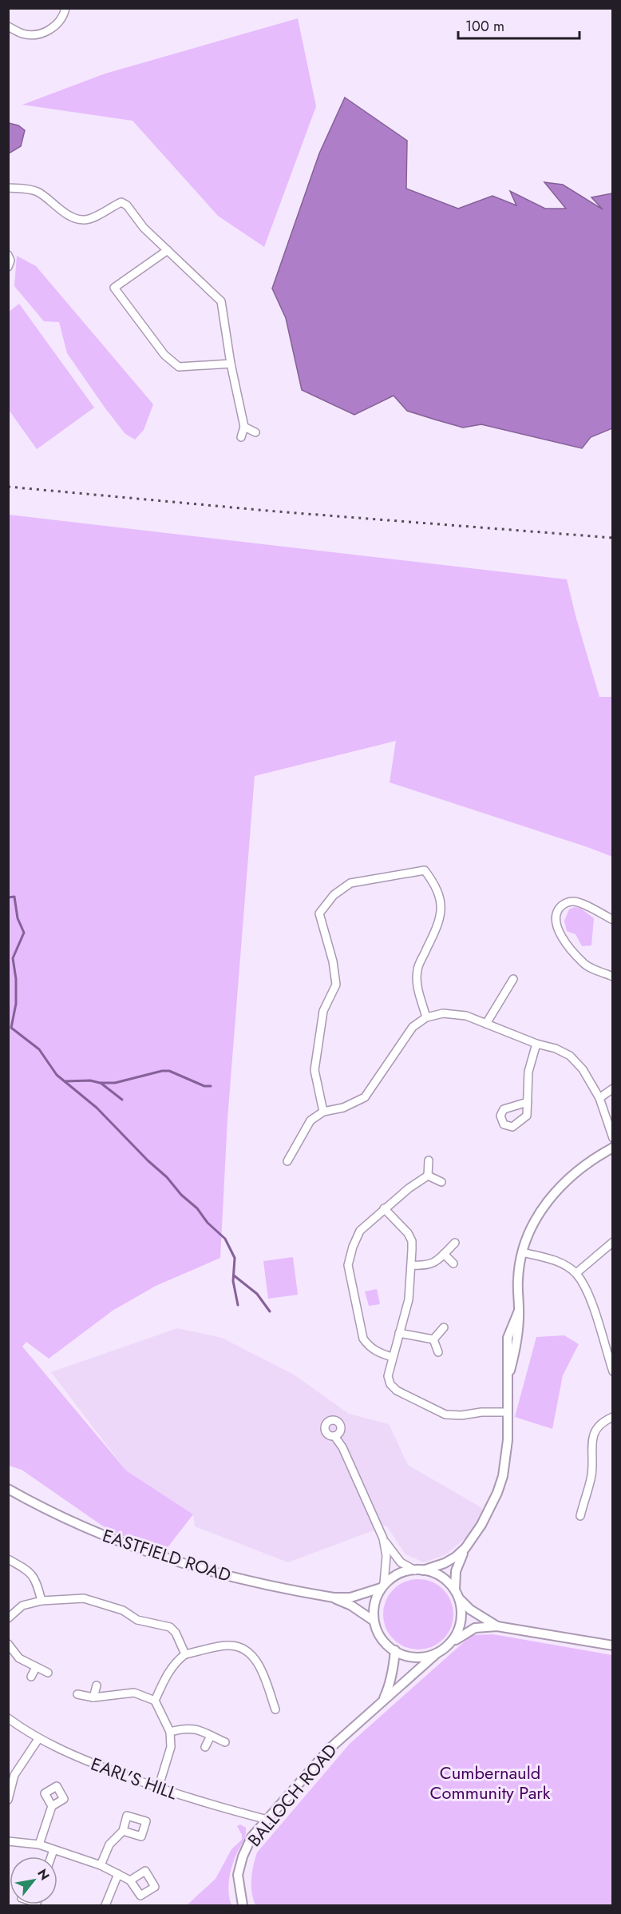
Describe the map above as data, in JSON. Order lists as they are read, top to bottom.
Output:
{
  "streets": {
    "street": ["EASTFIELD ROAD", "EARL'S HILL", "BALLOCH ROAD"]
  },
  "crossings": [
    ["EASTFIELD ROAD", "BALLOCH ROAD"],
    ["EARL'S HILL", "BALLOCH ROAD"]
  ],
  "parks": ["Cumbernauld Community Park"],
  "scale_bar": "100 m",
  "north": "top right"
}
